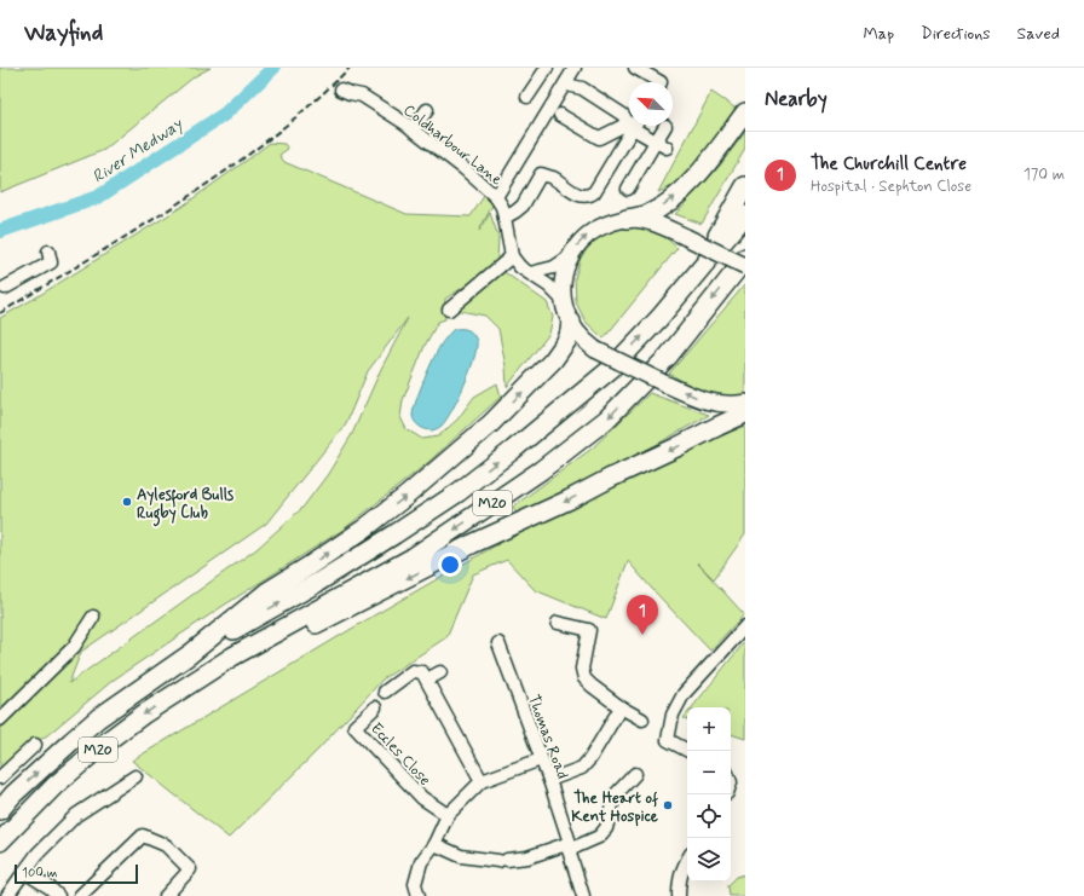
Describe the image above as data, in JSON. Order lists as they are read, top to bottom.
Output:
{
  "streets": {
    "highway": ["M20"],
    "street": ["Coldharbour Lane", "Thomas Road", "Eccles Close"]
  },
  "water": ["River Medway"],
  "places": ["Aylesford Bulls Rugby Club", "The Heart of Kent Hospice"],
  "scale_bar": "100 m",
  "north": "top left",
  "page": {
    "header": "Wayfind",
    "nav": ["Map", "Directions", "Saved"],
    "heading": "Nearby",
    "list": [
      {
        "mark": "1",
        "name": "The Churchill Centre",
        "note": "Hospital · Sephton Close",
        "value": "170 m"
      }
    ],
    "pins": "1",
    "map_buttons": ["+", "−"],
    "scale": "100 m"
  }
}
